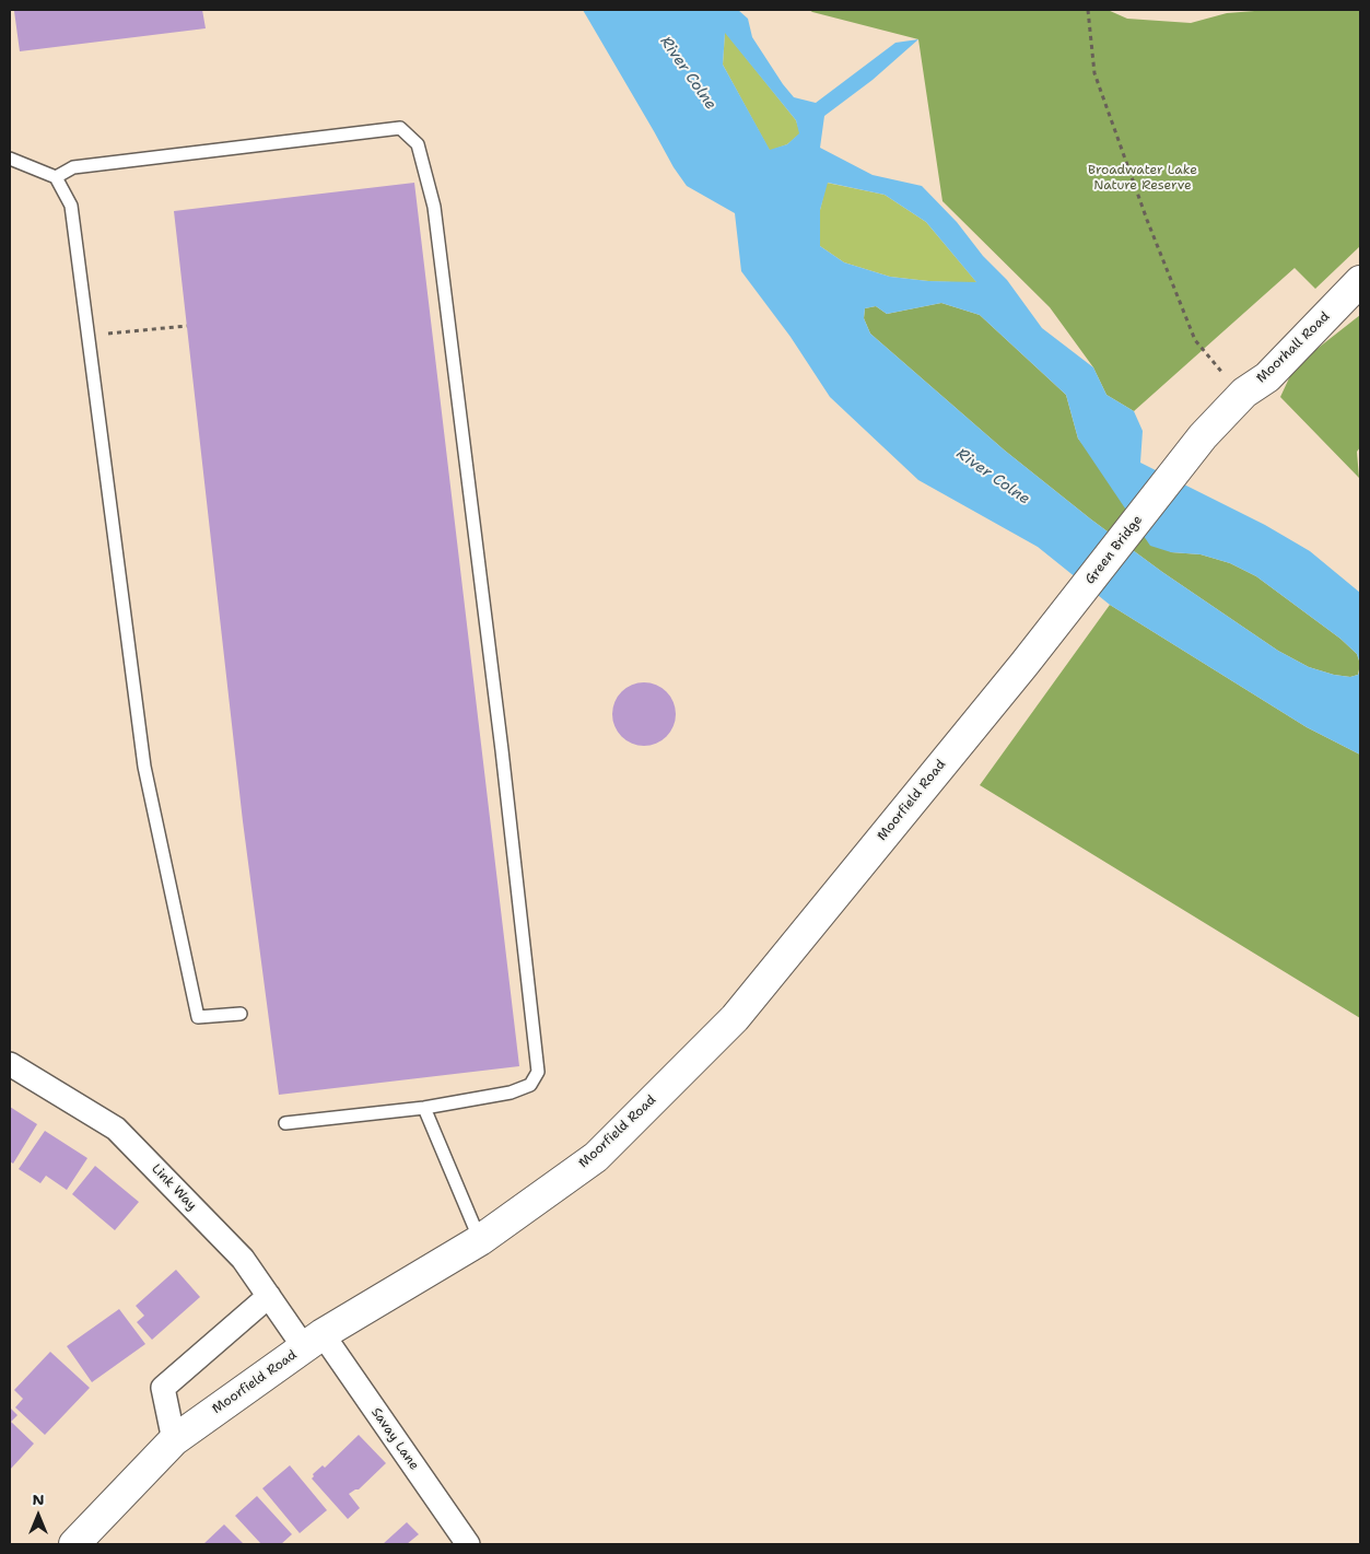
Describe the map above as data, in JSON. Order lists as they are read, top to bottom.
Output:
{
  "streets": {
    "street": [
      "Moorhall Road",
      "Green Bridge",
      "Moorfield Road",
      "Link Way",
      "Savay Lane"
    ]
  },
  "crossings": [
    ["Moorhall Road", "Green Bridge"],
    ["Green Bridge", "Moorfield Road"],
    ["Moorfield Road", "Link Way"],
    ["Moorfield Road", "Savay Lane"],
    ["Link Way", "Savay Lane"]
  ],
  "water": ["River Colne"],
  "parks": ["Broadwater Lake Nature Reserve"],
  "north": "top"
}
